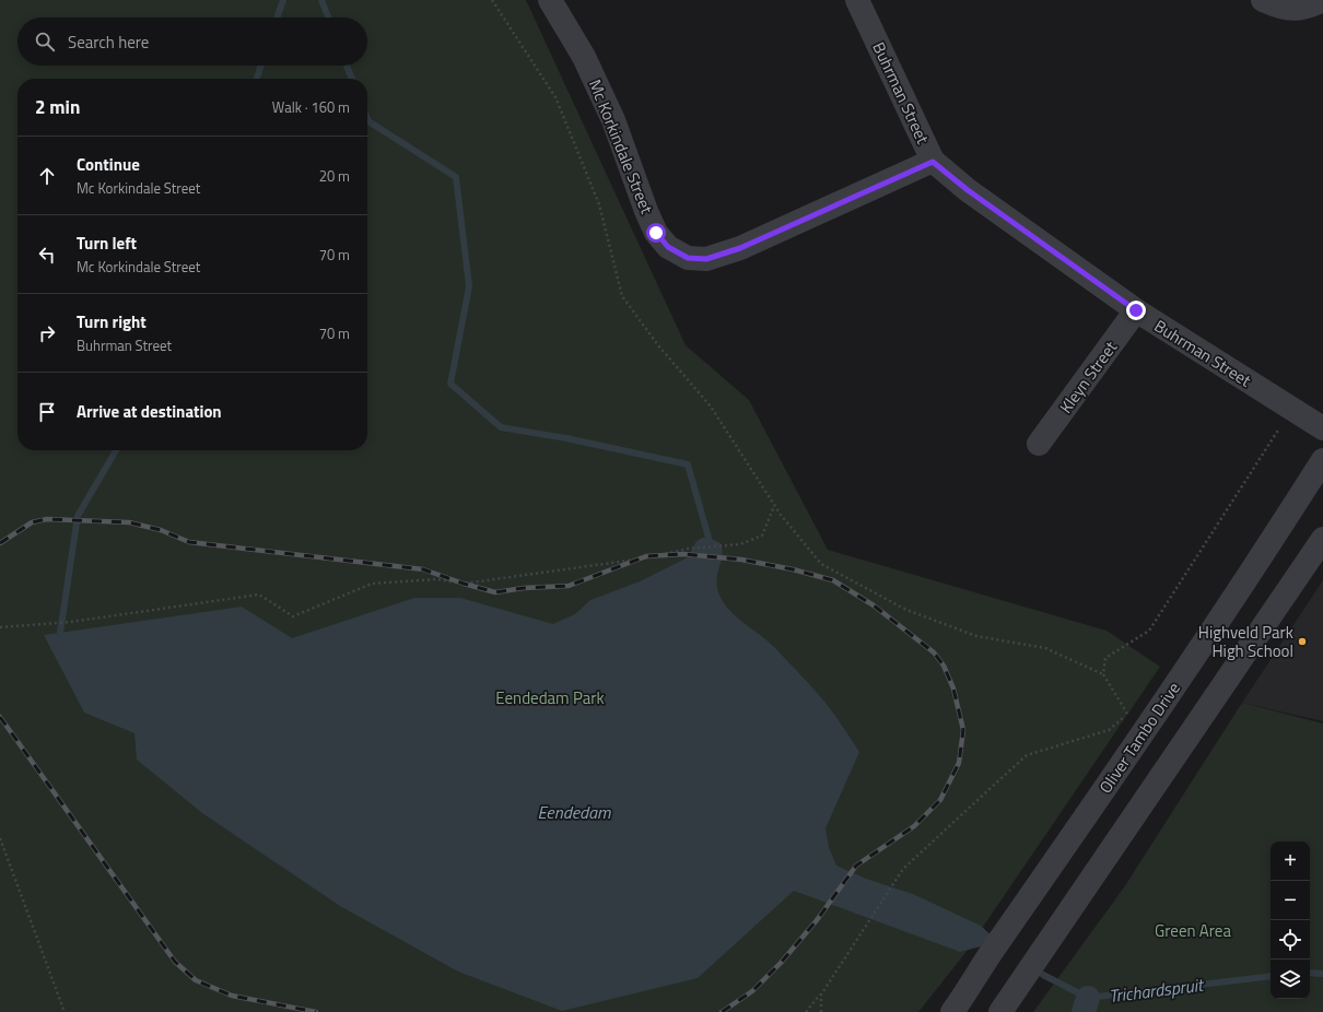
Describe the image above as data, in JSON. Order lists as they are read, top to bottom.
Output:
{
  "streets": {
    "street": [
      "Buhrman Street",
      "Mc Korkindale Street",
      "Kleyn Street",
      "Oliver Tambo Drive"
    ]
  },
  "crossings": [
    ["Buhrman Street", "Mc Korkindale Street"],
    ["Buhrman Street", "Kleyn Street"]
  ],
  "water": ["Eendedam", "Trichardspruit"],
  "parks": ["Eendedam Park", "Green Area"],
  "places": ["Highveld Park High School"],
  "page": {
    "search": "Search here",
    "heading": ["2 min", "Walk · 160 m"],
    "list": [
      ["Continue", "Mc Korkindale Street", "20 m"],
      ["Turn left", "Mc Korkindale Street", "70 m"],
      ["Turn right", "Buhrman Street", "70 m"],
      "Arrive at destination"
    ],
    "map_buttons": ["+", "−"]
  }
}
